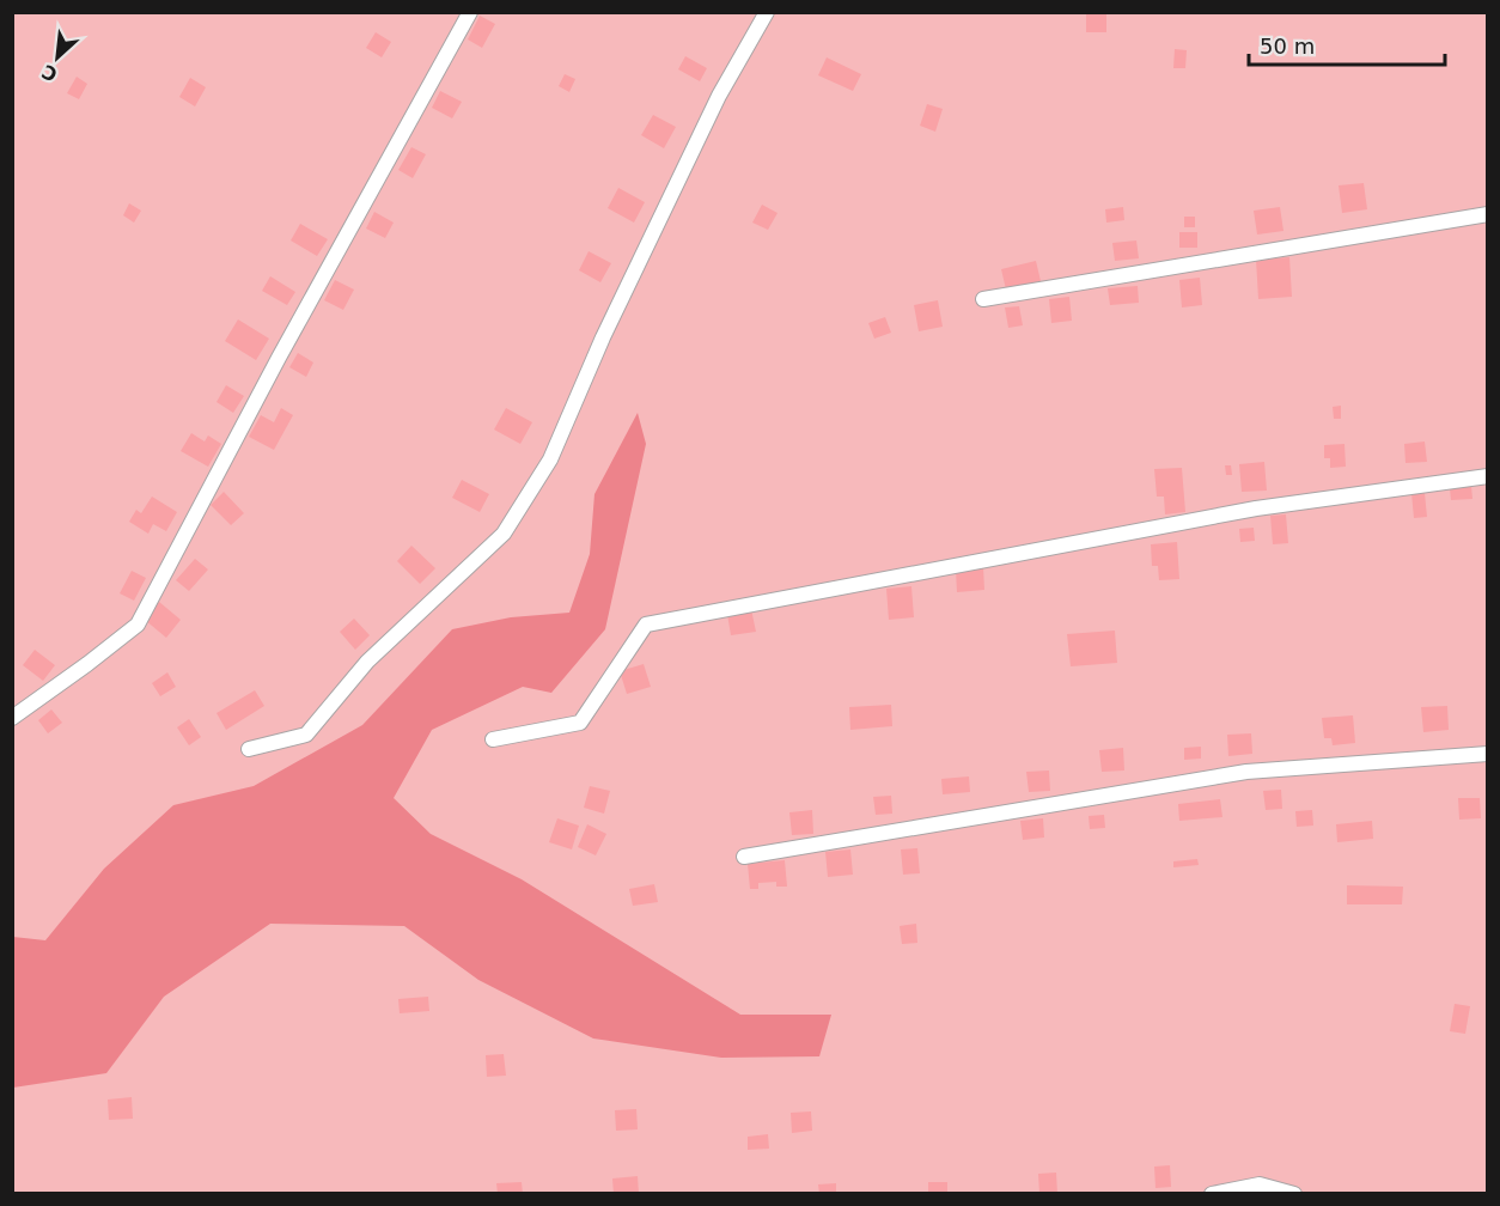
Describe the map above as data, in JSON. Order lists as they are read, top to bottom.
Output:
{
  "scale_bar": "50 m",
  "north": "bottom left"
}
